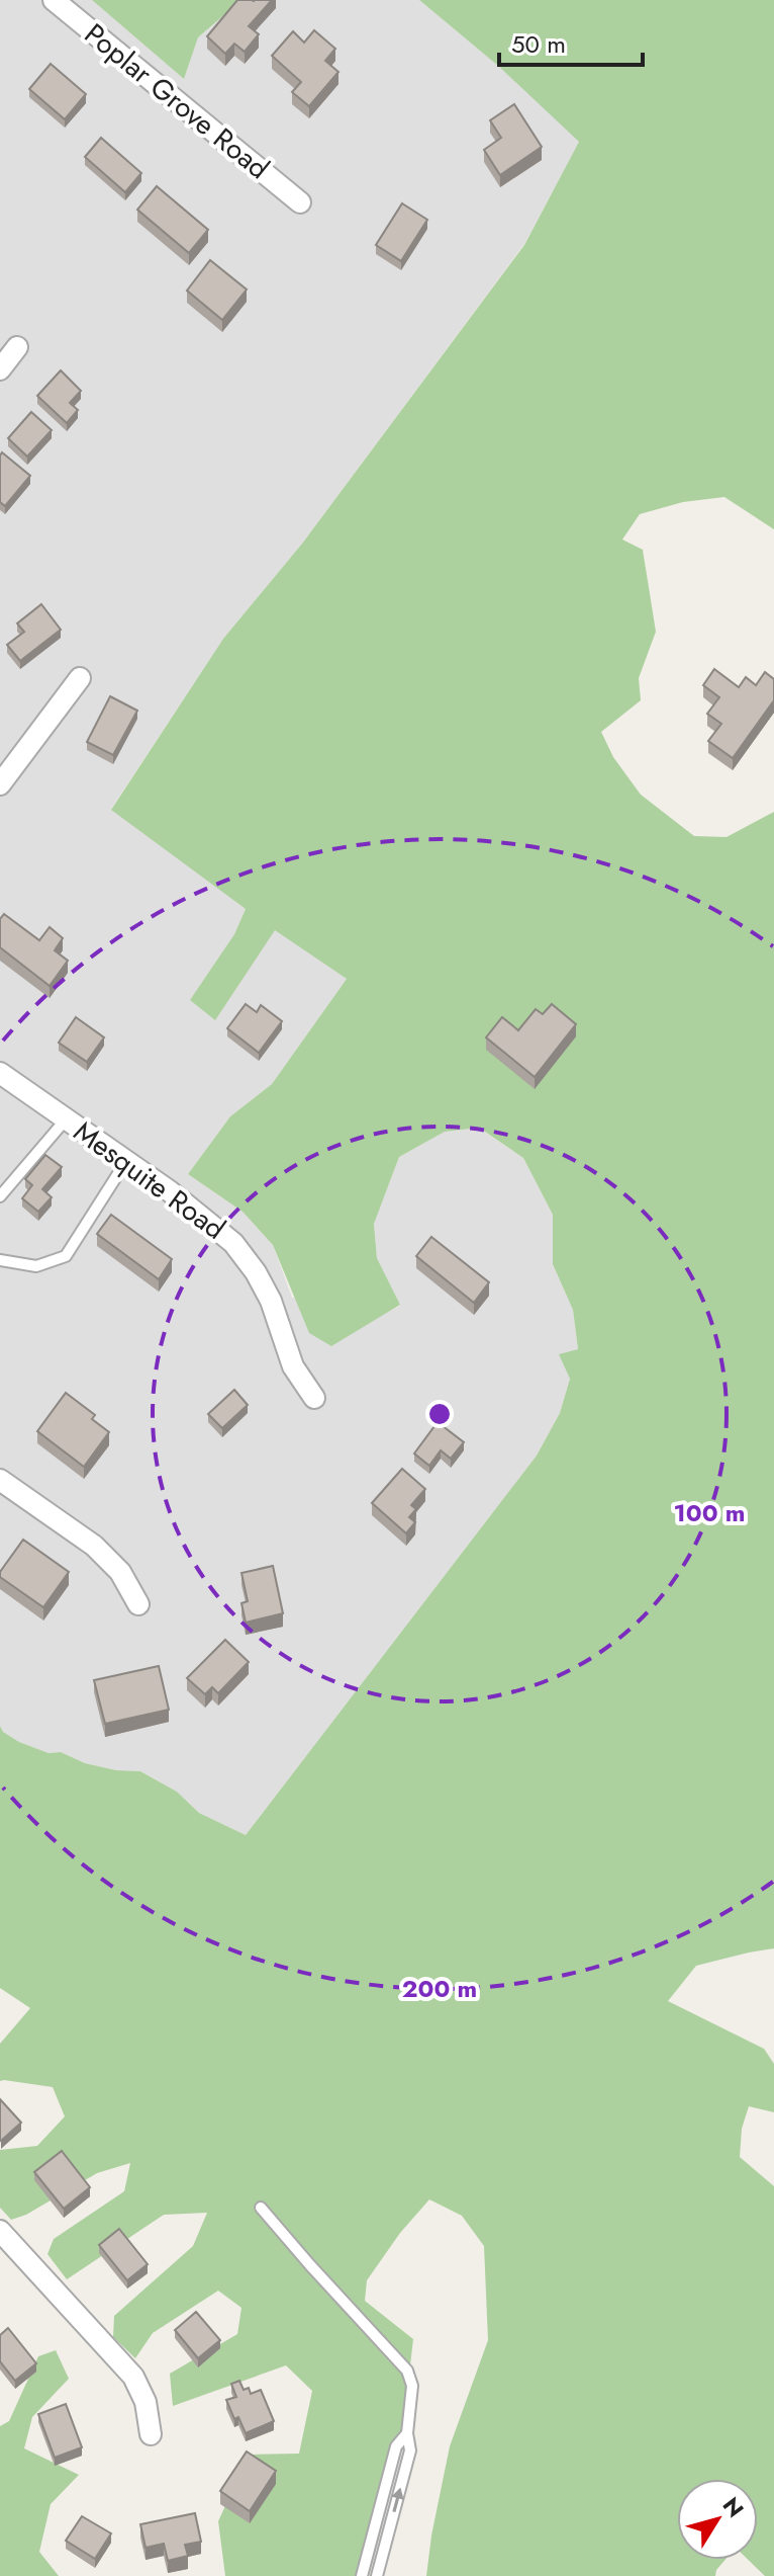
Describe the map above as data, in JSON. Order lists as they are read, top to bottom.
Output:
{
  "streets": {
    "street": ["Poplar Grove Road", "Mesquite Road"]
  },
  "scale_bar": "50 m",
  "north": "top right",
  "rings": ["100 m", "200 m"]
}
